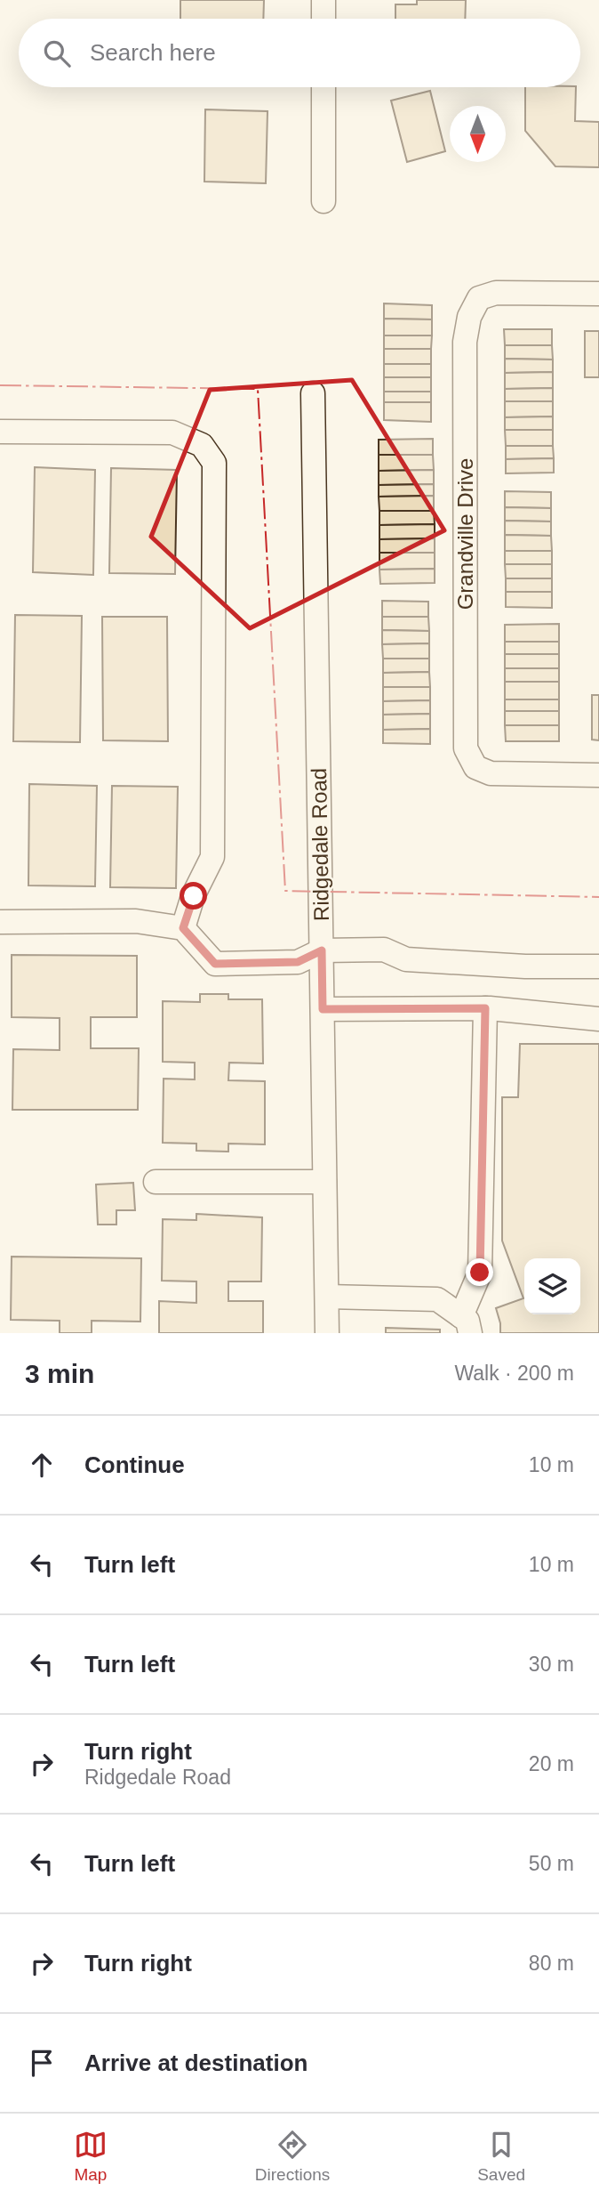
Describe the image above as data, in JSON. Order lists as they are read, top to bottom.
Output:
{
  "streets": {
    "street": ["Grandville Drive", "Ridgedale Road"]
  },
  "north": "bottom",
  "page": {
    "search": "Search here",
    "heading": ["3 min", "Walk · 200 m"],
    "list": [
      ["Continue", "10 m"],
      ["Turn left", "10 m"],
      ["Turn left", "30 m"],
      ["Turn right", "Ridgedale Road", "20 m"],
      ["Turn left", "50 m"],
      ["Turn right", "80 m"],
      "Arrive at destination"
    ],
    "nav": ["Map", "Directions", "Saved"]
  }
}
